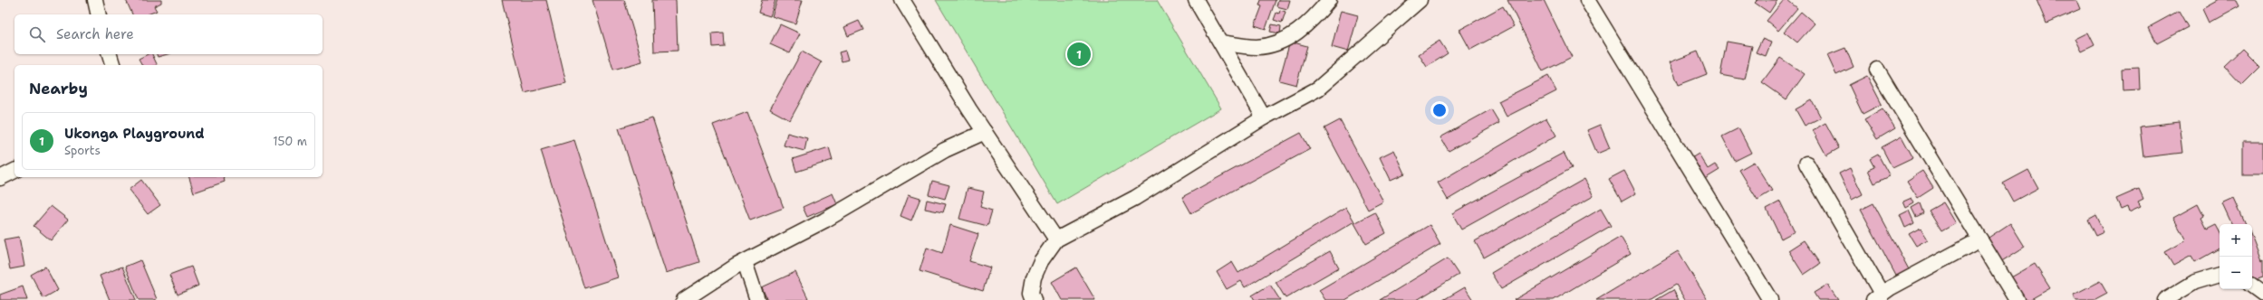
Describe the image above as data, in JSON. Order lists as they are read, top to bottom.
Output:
{
  "page": {
    "search": "Search here",
    "pins": "1",
    "heading": "Nearby",
    "list": [
      {
        "mark": "1",
        "name": "Ukonga Playground",
        "note": "Sports",
        "value": "150 m"
      }
    ],
    "map_buttons": ["+", "−"]
  }
}
